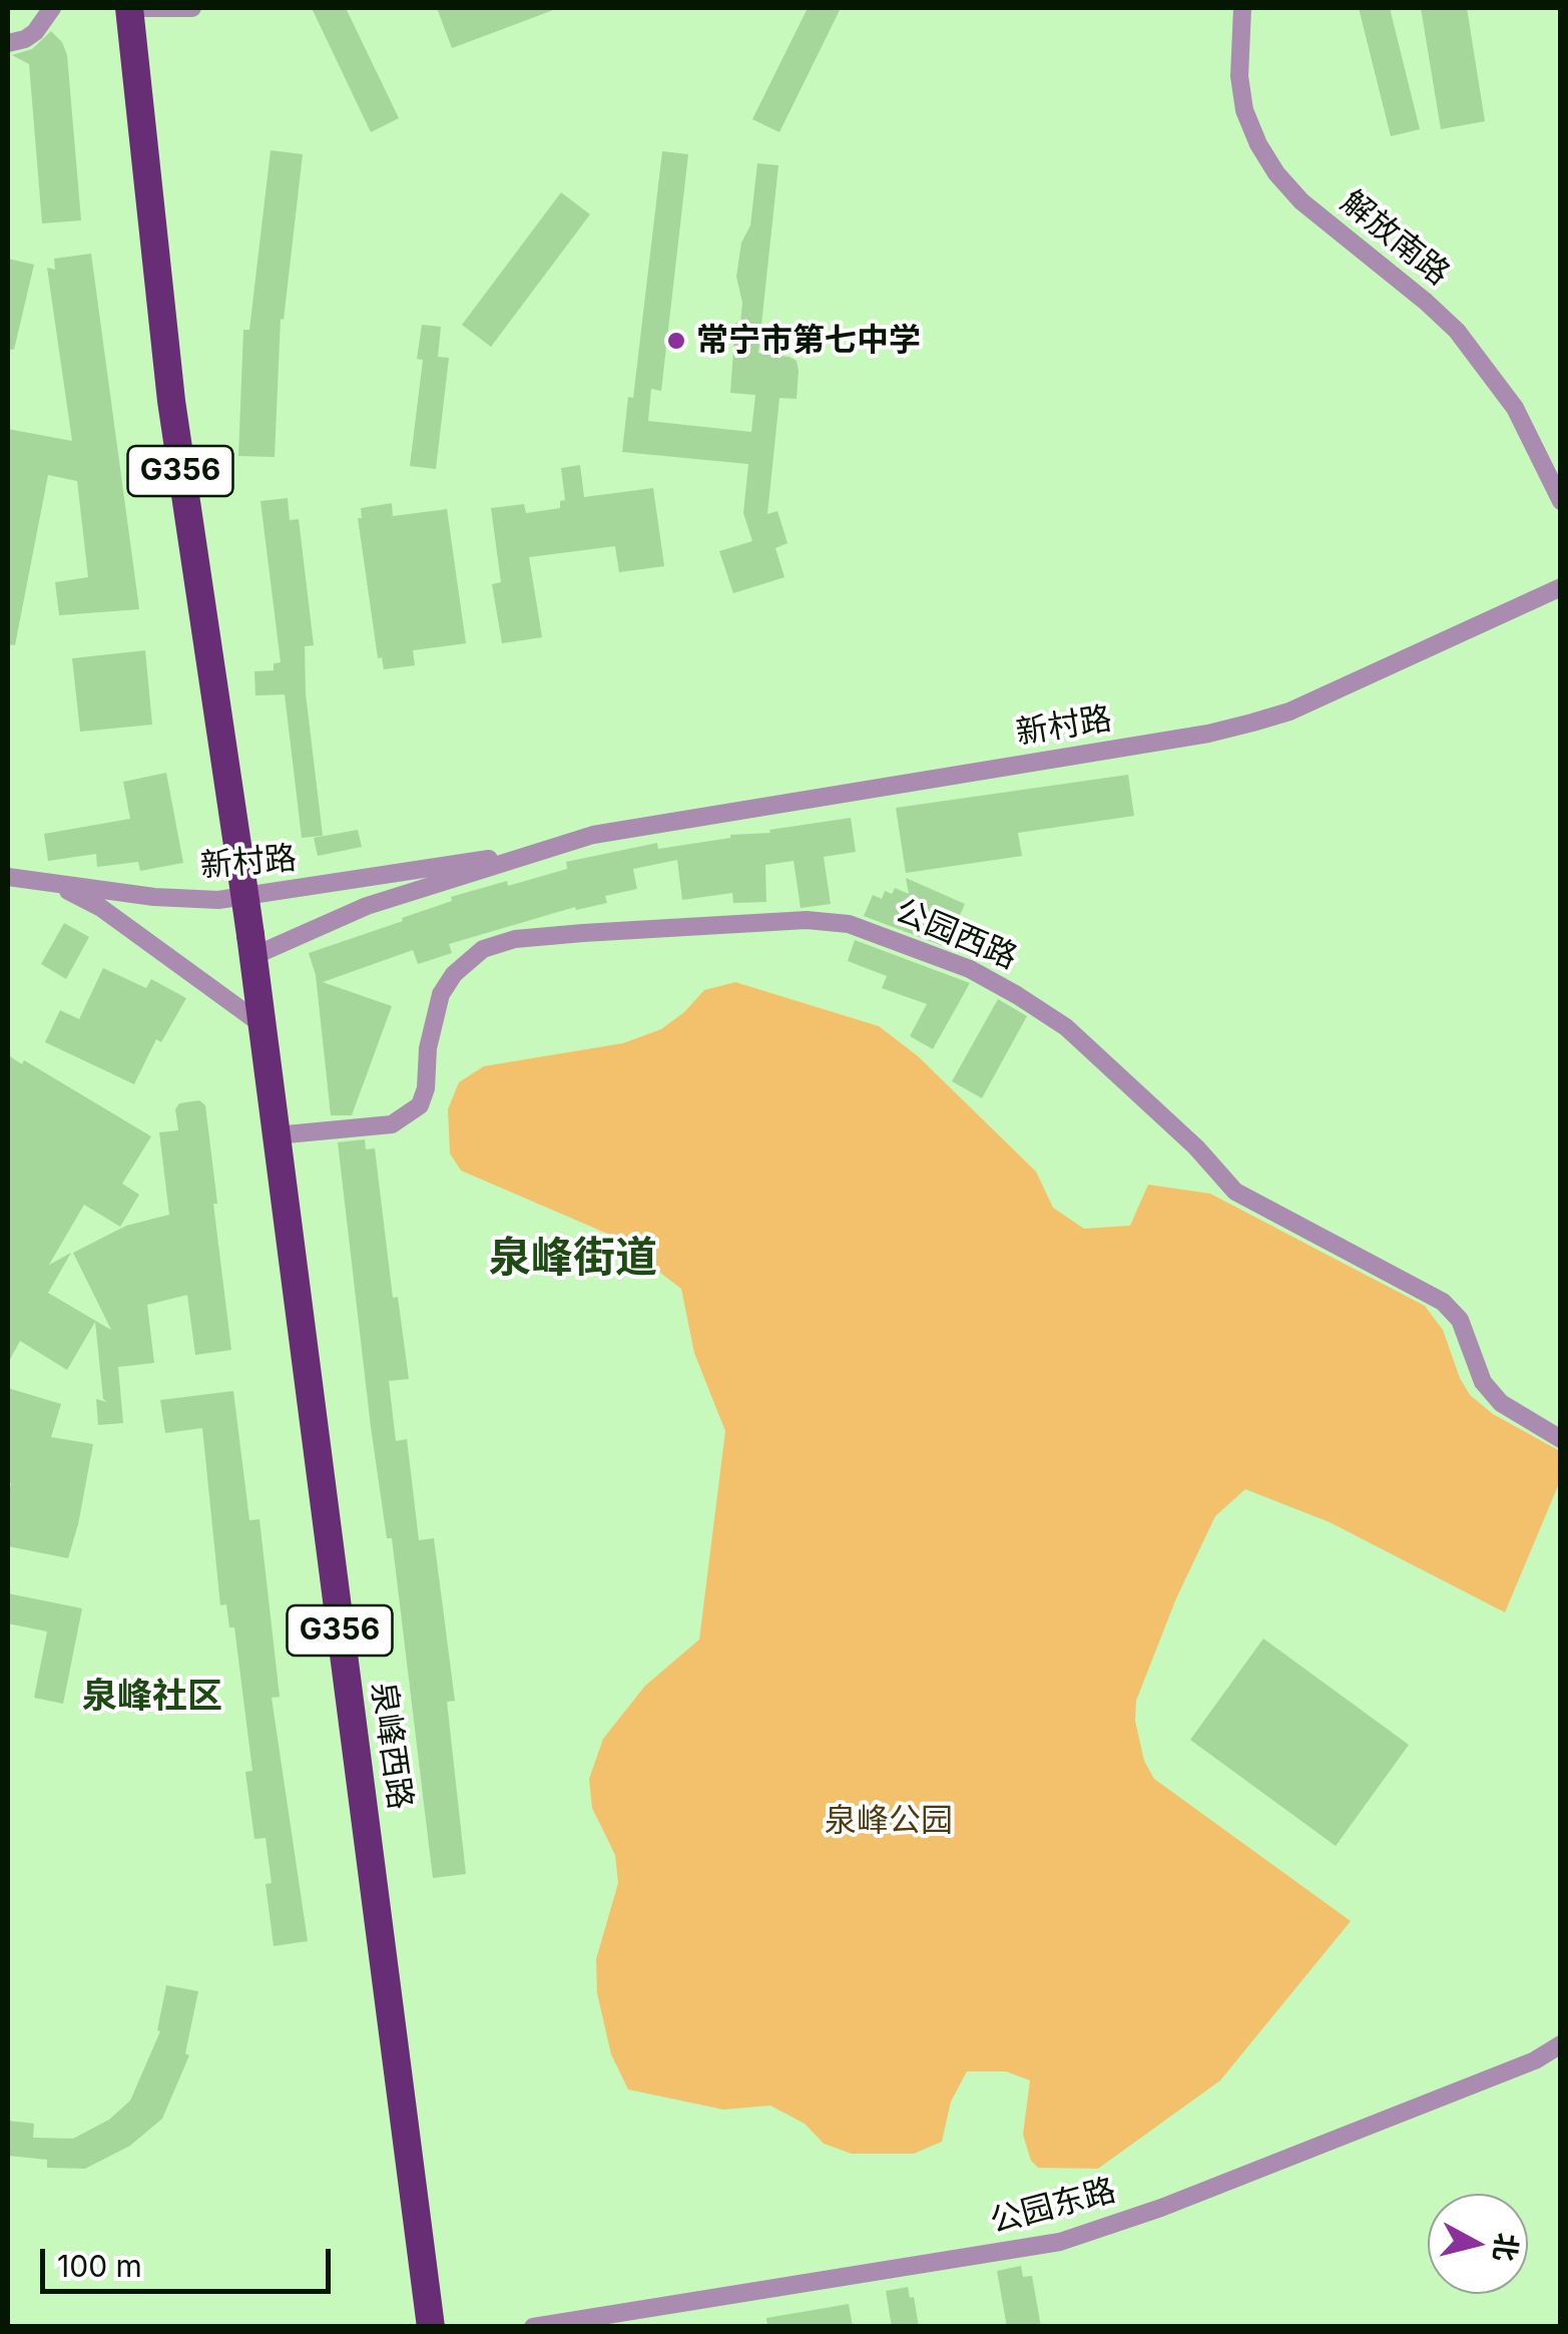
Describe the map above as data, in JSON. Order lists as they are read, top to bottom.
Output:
{
  "streets": {
    "highway": ["G356", "泉峰西路"],
    "street": [
      "解放南路",
      "新村路",
      "公园西路",
      "公园东路"
    ]
  },
  "crossings": [
    ["G356", "新村路"],
    ["G356", "泉峰西路"],
    ["新村路", "泉峰西路"],
    ["公园西路", "泉峰西路"]
  ],
  "districts": ["泉峰街道", "泉峰社区"],
  "parks": ["泉峰公园"],
  "places": ["常宁市第七中学"],
  "scale_bar": "100 m",
  "north": "right"
}
